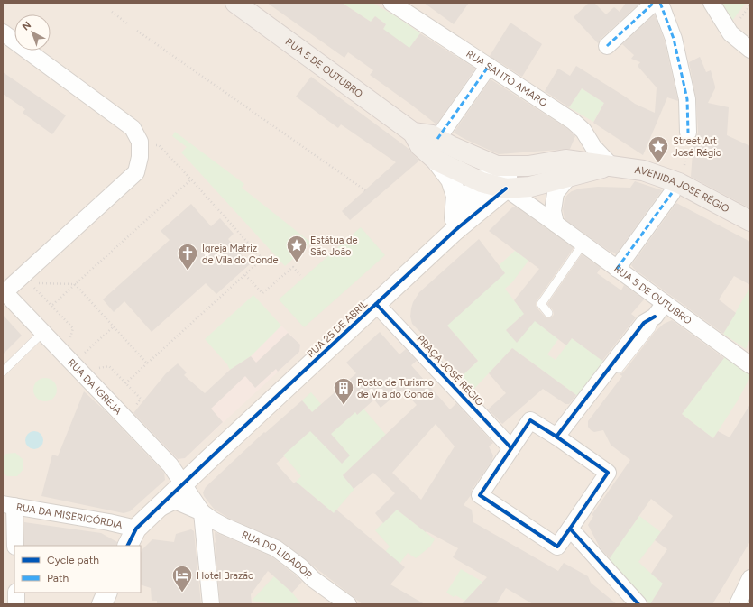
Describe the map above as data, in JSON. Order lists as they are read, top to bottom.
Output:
{
  "streets": {
    "main road": ["RUA 5 DE OUTUBRO", "AVENIDA JOSÉ RÉGIO"],
    "street": [
      "RUA SANTO AMARO",
      "RUA 25 DE ABRIL",
      "PRAÇA JOSÉ RÉGIO",
      "RUA DA IGREJA",
      "RUA DA MISERICÓRDIA",
      "RUA DO LIDADOR"
    ]
  },
  "crossings": [
    ["RUA 5 DE OUTUBRO", "RUA SANTO AMARO"],
    ["RUA 5 DE OUTUBRO", "AVENIDA JOSÉ RÉGIO"],
    ["RUA 5 DE OUTUBRO", "RUA 25 DE ABRIL"],
    ["RUA SANTO AMARO", "AVENIDA JOSÉ RÉGIO"],
    ["RUA 25 DE ABRIL", "PRAÇA JOSÉ RÉGIO"],
    ["RUA 25 DE ABRIL", "RUA DA IGREJA"],
    ["RUA 25 DE ABRIL", "RUA DA MISERICÓRDIA"],
    ["RUA DA IGREJA", "RUA DO LIDADOR"]
  ],
  "places": {
    "place": ["Street Art José Régio", "Estátua de São João"],
    "church": ["Igreja Matriz de Vila do Conde"],
    "building": ["Posto de Turismo de Vila do Conde"],
    "hotel": ["Hotel Brazão"]
  },
  "legend": ["Cycle path", "Path"],
  "north": "top left"
}
